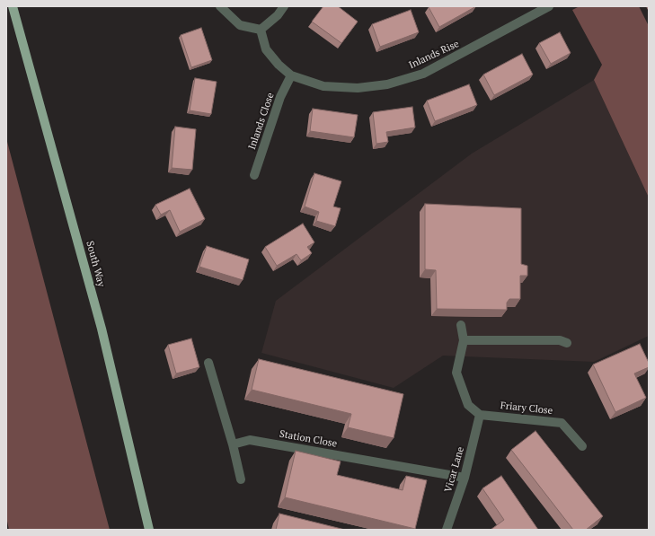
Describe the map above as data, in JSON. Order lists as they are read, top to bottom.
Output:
{
  "streets": {
    "main road": ["South Way"],
    "street": [
      "Inlands Rise",
      "Inlands Close",
      "Friary Close",
      "Station Close",
      "Vicar Lane"
    ]
  },
  "crossings": [
    ["Inlands Rise", "Inlands Close"],
    ["Friary Close", "Vicar Lane"],
    ["Station Close", "Vicar Lane"]
  ]
}
